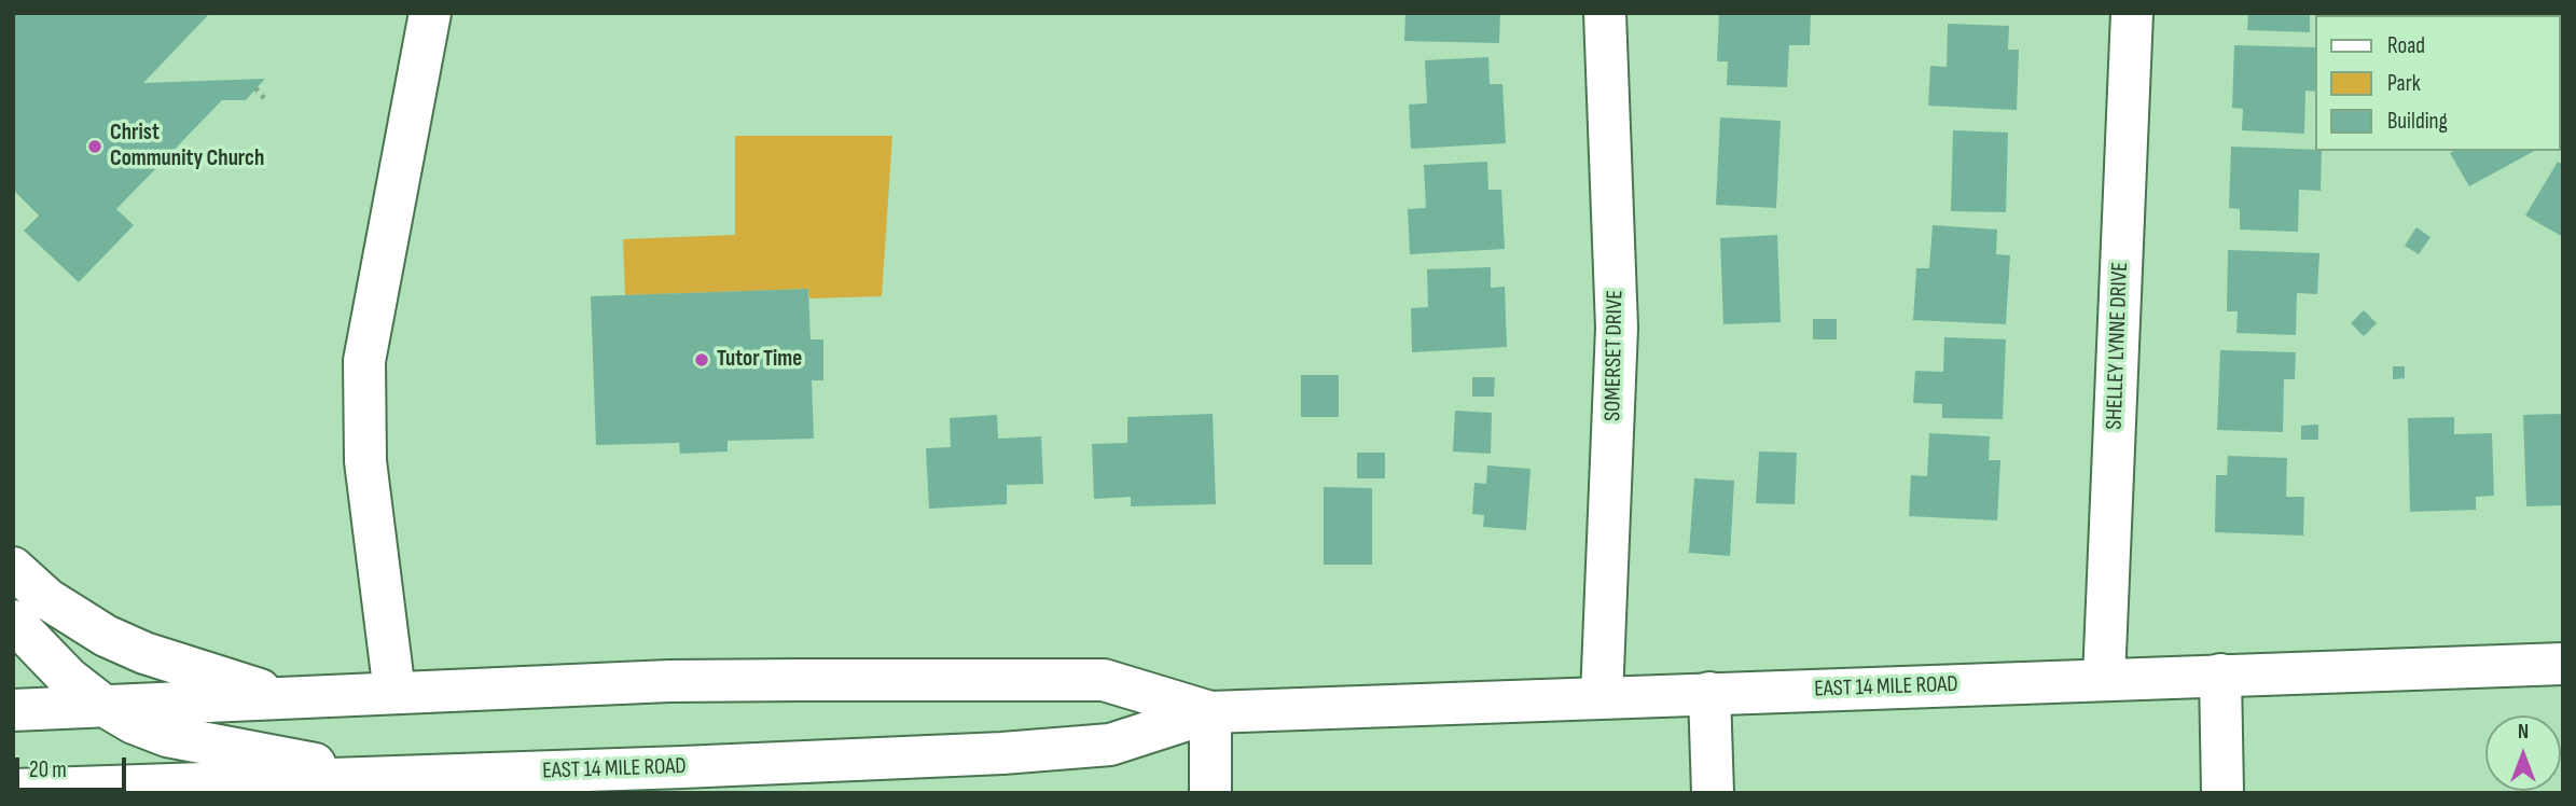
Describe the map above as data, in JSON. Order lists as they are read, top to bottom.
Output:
{
  "streets": {
    "main road": ["SHELLEY LYNNE DRIVE", "SOMERSET DRIVE", "EAST 14 MILE ROAD"]
  },
  "crossings": [
    ["SHELLEY LYNNE DRIVE", "EAST 14 MILE ROAD"],
    ["SOMERSET DRIVE", "EAST 14 MILE ROAD"]
  ],
  "places": ["Christ Community Church", "Tutor Time"],
  "legend": ["Road", "Park", "Building"],
  "scale_bar": "20 m",
  "north": "top"
}
